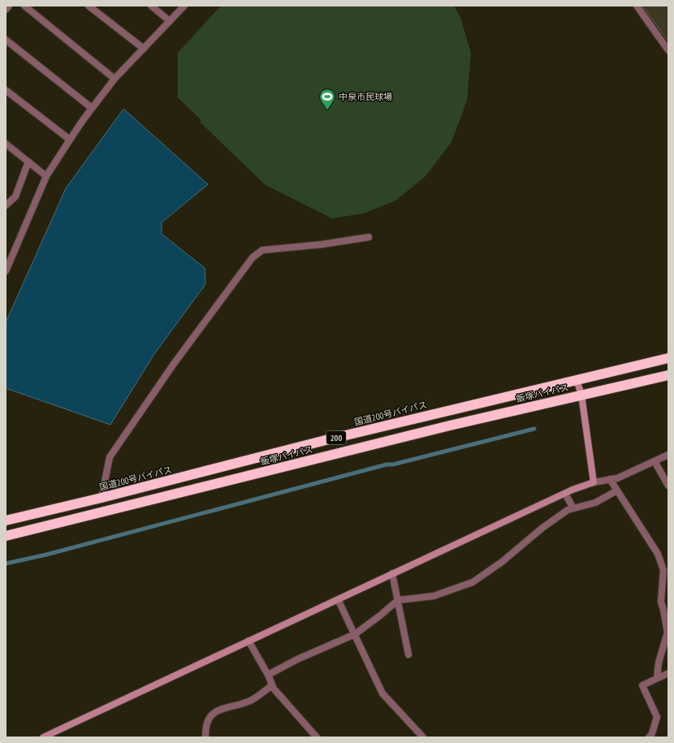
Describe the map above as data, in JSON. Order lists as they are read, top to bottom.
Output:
{
  "streets": {
    "highway": ["飯塚バイパス", "国道200号バイパス", "200"]
  },
  "places": {
    "sports": ["中泉市民球場"]
  }
}
